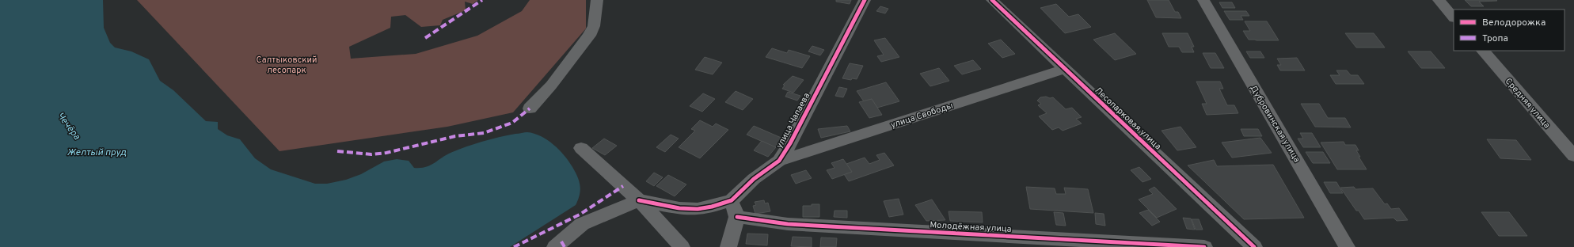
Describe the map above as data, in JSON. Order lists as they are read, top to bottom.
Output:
{
  "streets": {
    "street": [
      "Средняя улица",
      "улица Свободы",
      "Лесопарковая улица",
      "улица Чапаева",
      "Дубровинская улица",
      "Молодёжная улица"
    ]
  },
  "crossings": [
    ["улица Свободы", "Лесопарковая улица"],
    ["улица Свободы", "улица Чапаева"]
  ],
  "water": ["Чечёра", "Желтый пруд"],
  "parks": ["Салтыковский лесопарк"],
  "legend": ["Велодорожка", "Тропа"]
}
